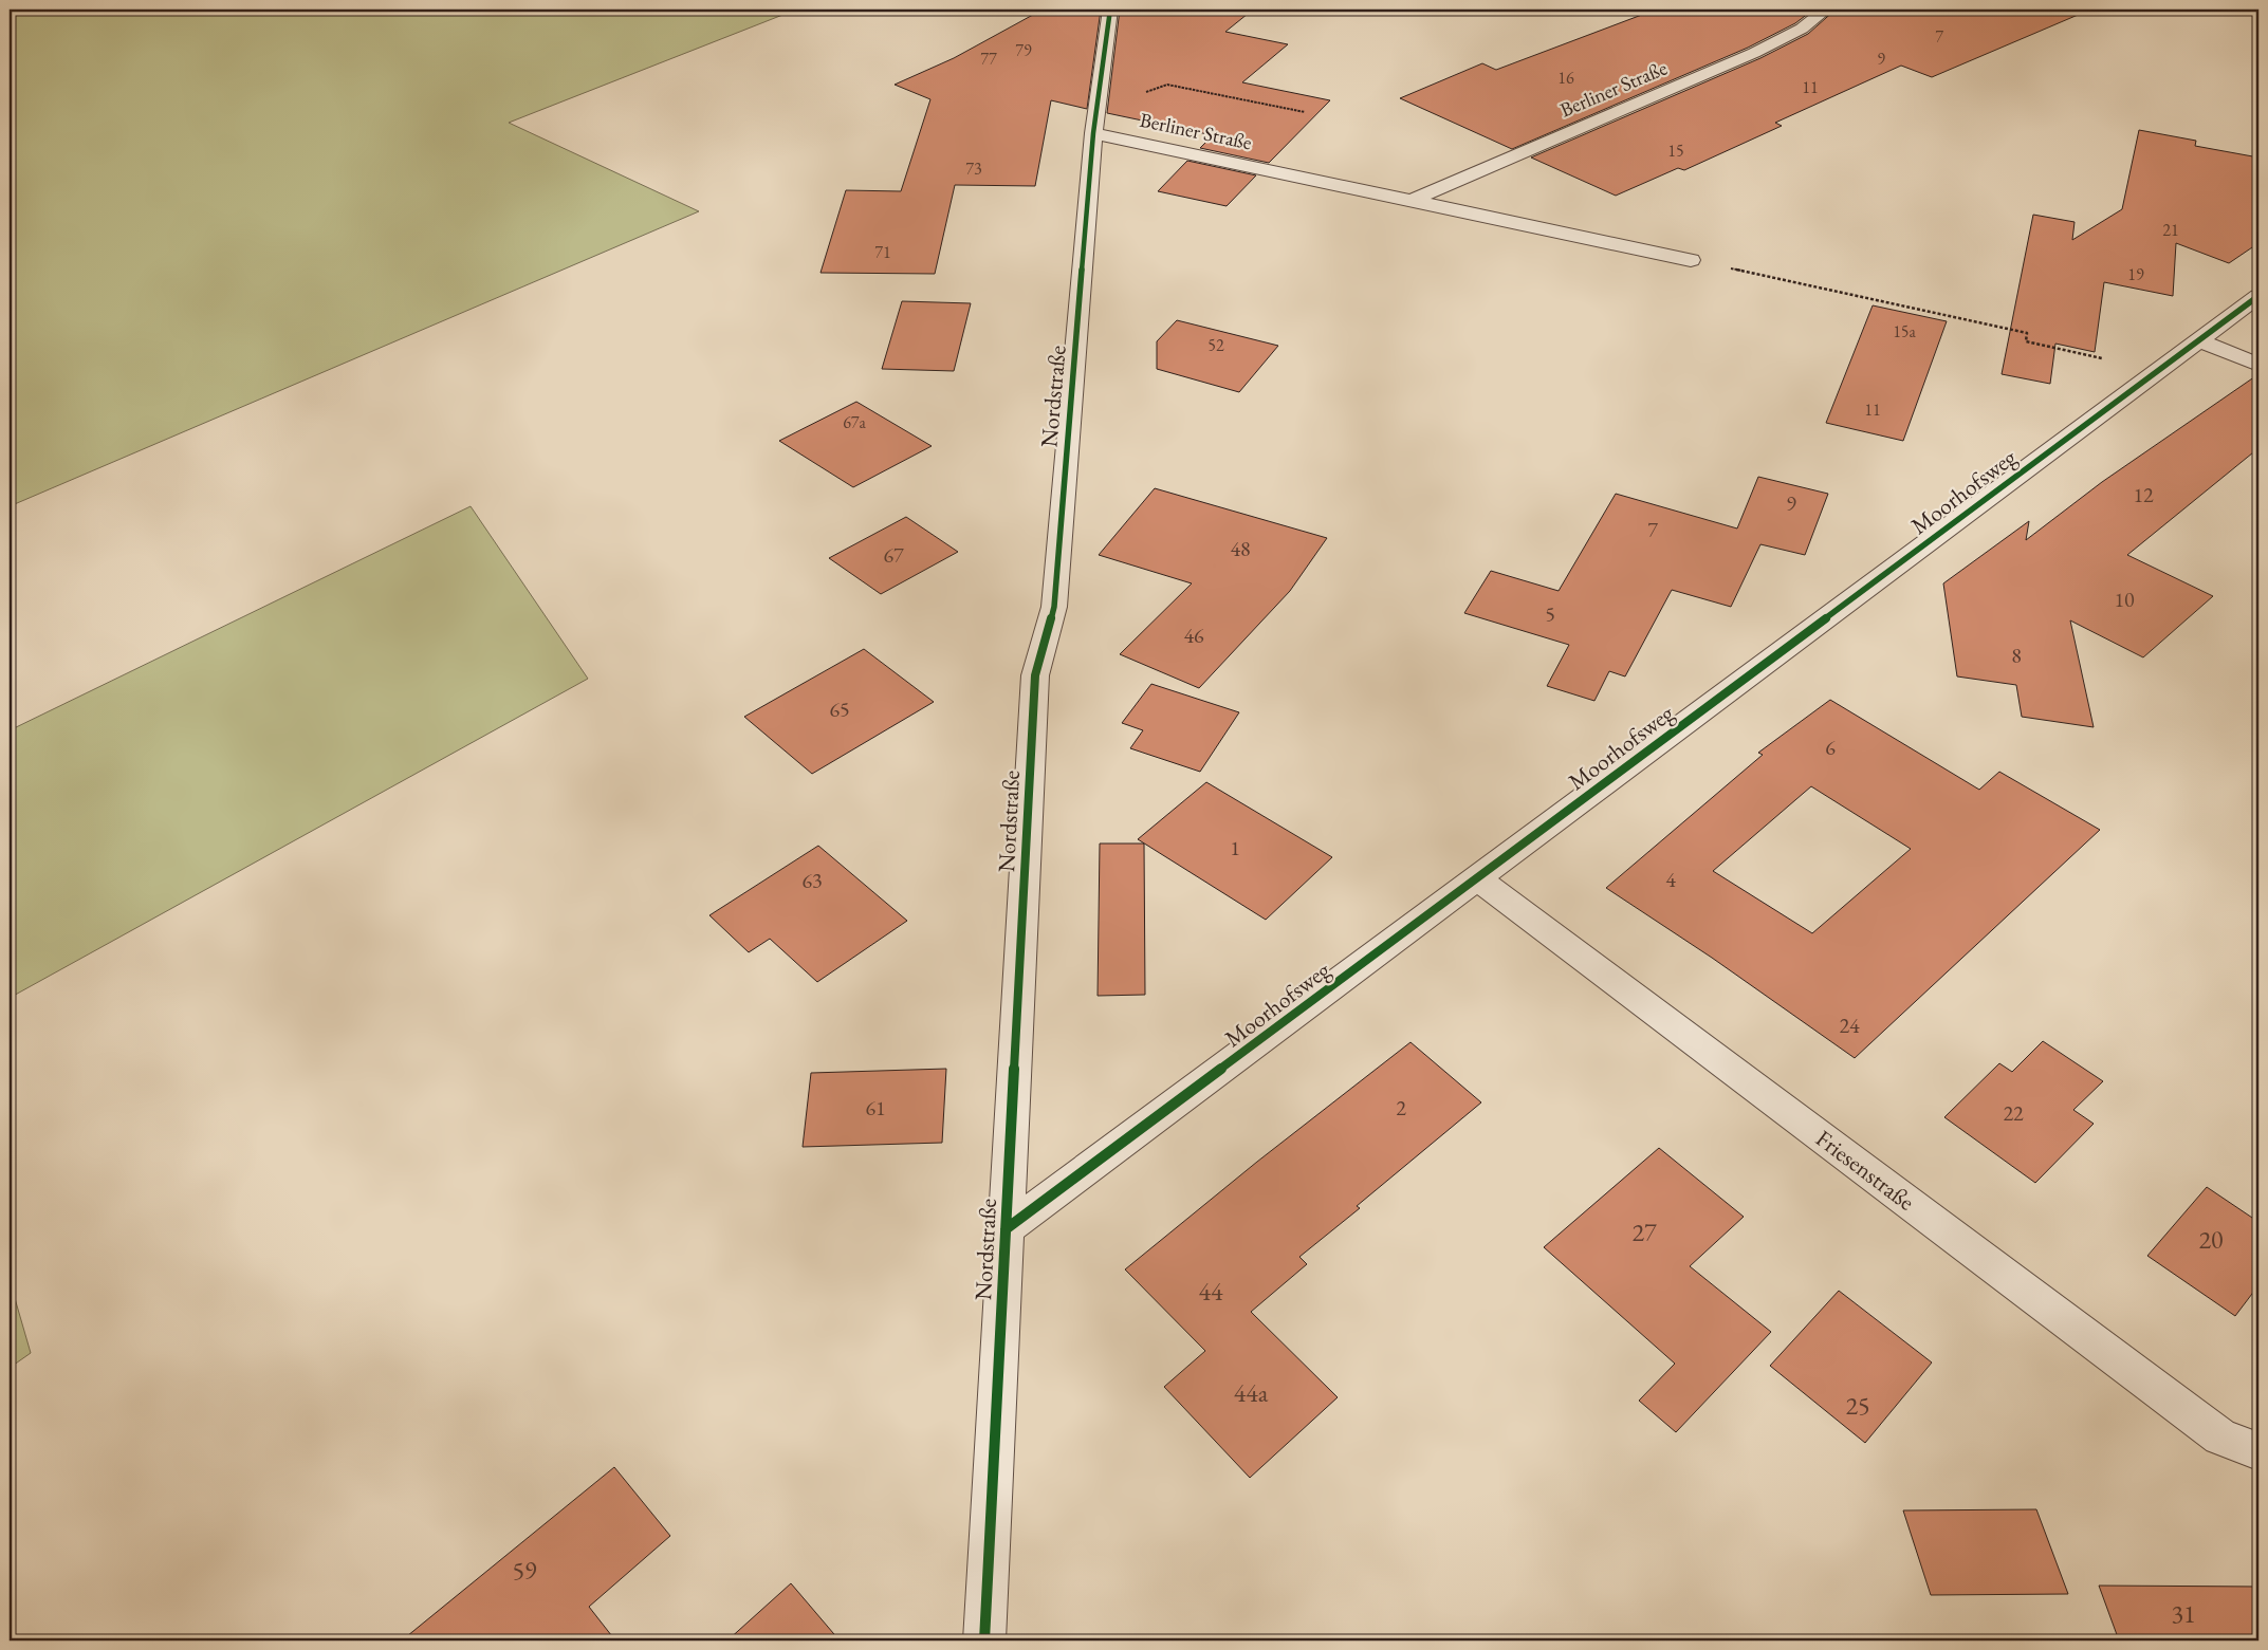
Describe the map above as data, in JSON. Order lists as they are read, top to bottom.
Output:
{
  "streets": {
    "street": [
      "Berliner Straße",
      "Nordstraße",
      "Moorhofsweg",
      "Friesenstraße"
    ]
  },
  "crossings": [
    ["Berliner Straße", "Nordstraße"],
    ["Nordstraße", "Moorhofsweg"],
    ["Moorhofsweg", "Friesenstraße"]
  ],
  "house_numbers": [
    "7",
    "79",
    "77",
    "9",
    "16",
    "11",
    "15",
    "73",
    "21",
    "71",
    "19",
    "15a",
    "52",
    "11",
    "67a",
    "12",
    "9",
    "7",
    "48",
    "67",
    "10",
    "5",
    "46",
    "8",
    "65",
    "6",
    "1",
    "4",
    "63",
    "24",
    "61",
    "2",
    "22",
    "27",
    "20",
    "44",
    "44a",
    "25",
    "59",
    "31"
  ]
}
